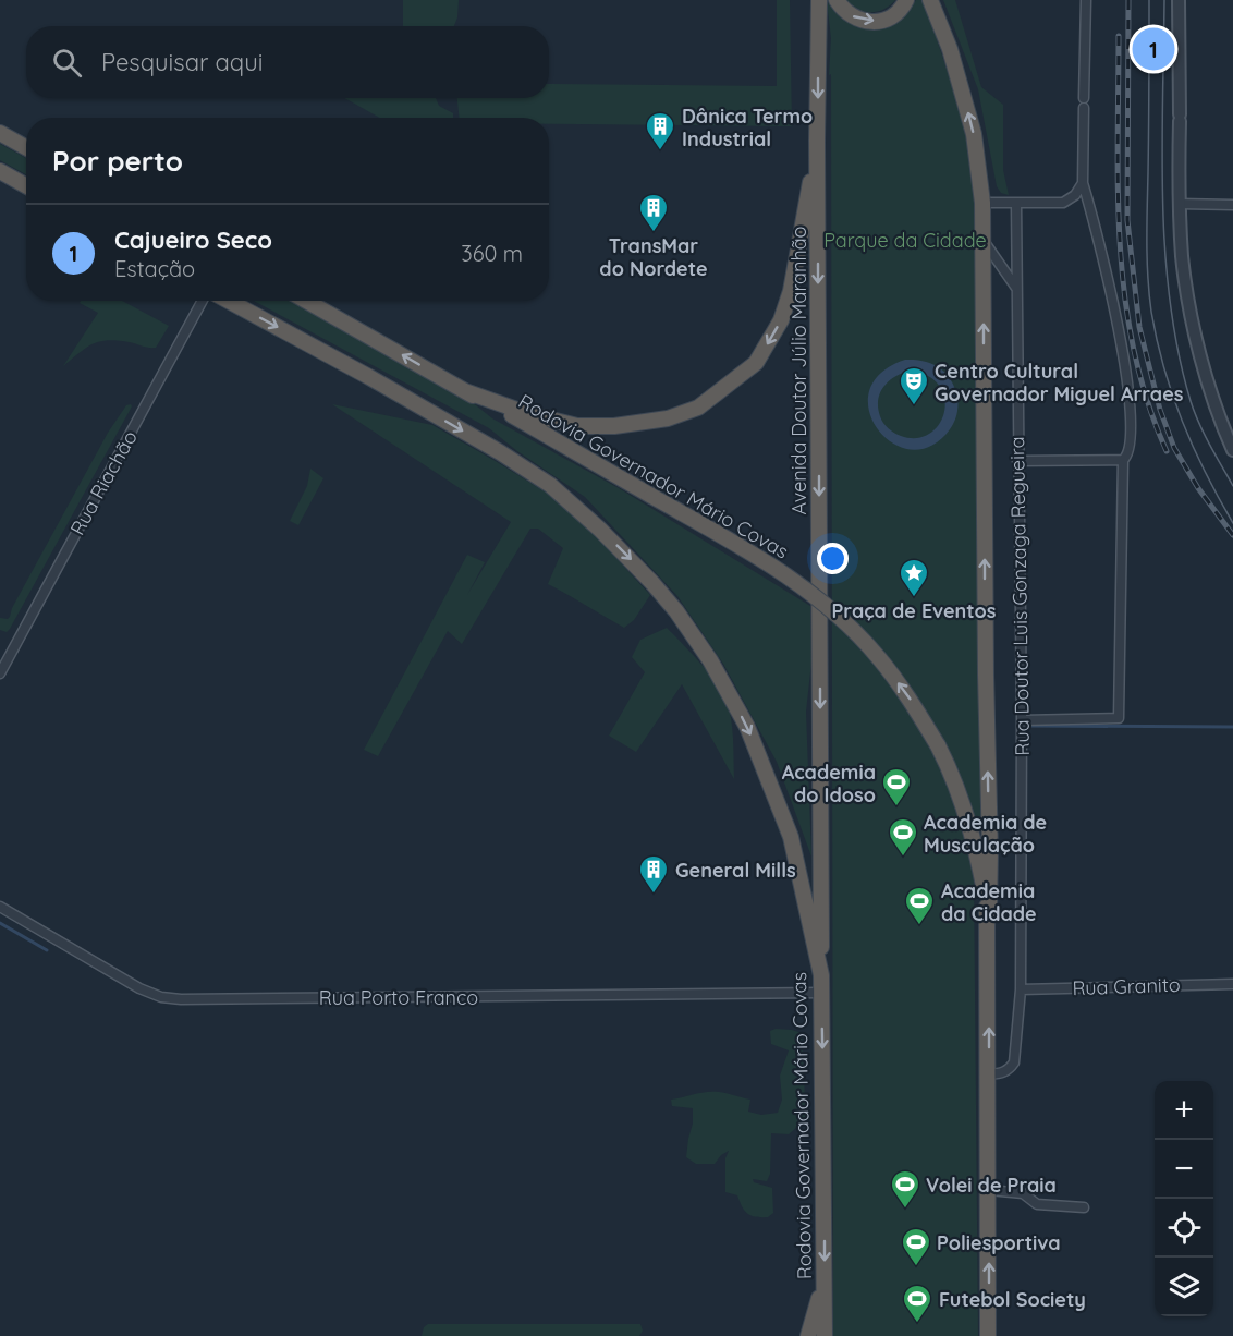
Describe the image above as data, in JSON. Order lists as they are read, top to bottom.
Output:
{
  "streets": {
    "highway": ["Avenida Doutor Júlio Maranhão", "Rodovia Governador Mário Covas"],
    "street": [
      "Rua Riachão",
      "Rua Doutor Luis Gonzaga Regueira",
      "Rua Granito",
      "Rua Porto Franco"
    ]
  },
  "crossings": [
    ["Avenida Doutor Júlio Maranhão", "Rodovia Governador Mário Covas"],
    ["Rodovia Governador Mário Covas", "Rua Doutor Luis Gonzaga Regueira"],
    ["Rodovia Governador Mário Covas", "Rua Porto Franco"],
    ["Rua Doutor Luis Gonzaga Regueira", "Rua Granito"]
  ],
  "one_way": ["Avenida Doutor Júlio Maranhão"],
  "parks": ["Parque da Cidade"],
  "places": {
    "building": ["Dânica Termo Industrial", "TransMar do Nordete", "General Mills"],
    "theatre": ["Centro Cultural Governador Miguel Arraes"],
    "place": ["Praça de Eventos"],
    "sports": [
      "Academia do Idoso",
      "Academia de Musculação",
      "Academia da Cidade",
      "Volei de Praia",
      "Poliesportiva",
      "Futebol Society"
    ]
  },
  "page": {
    "pins": "1",
    "search": "Pesquisar aqui",
    "heading": "Por perto",
    "list": [
      {
        "mark": "1",
        "name": "Cajueiro Seco",
        "note": "Estação",
        "value": "360 m"
      }
    ],
    "map_buttons": ["+", "−"]
  }
}
